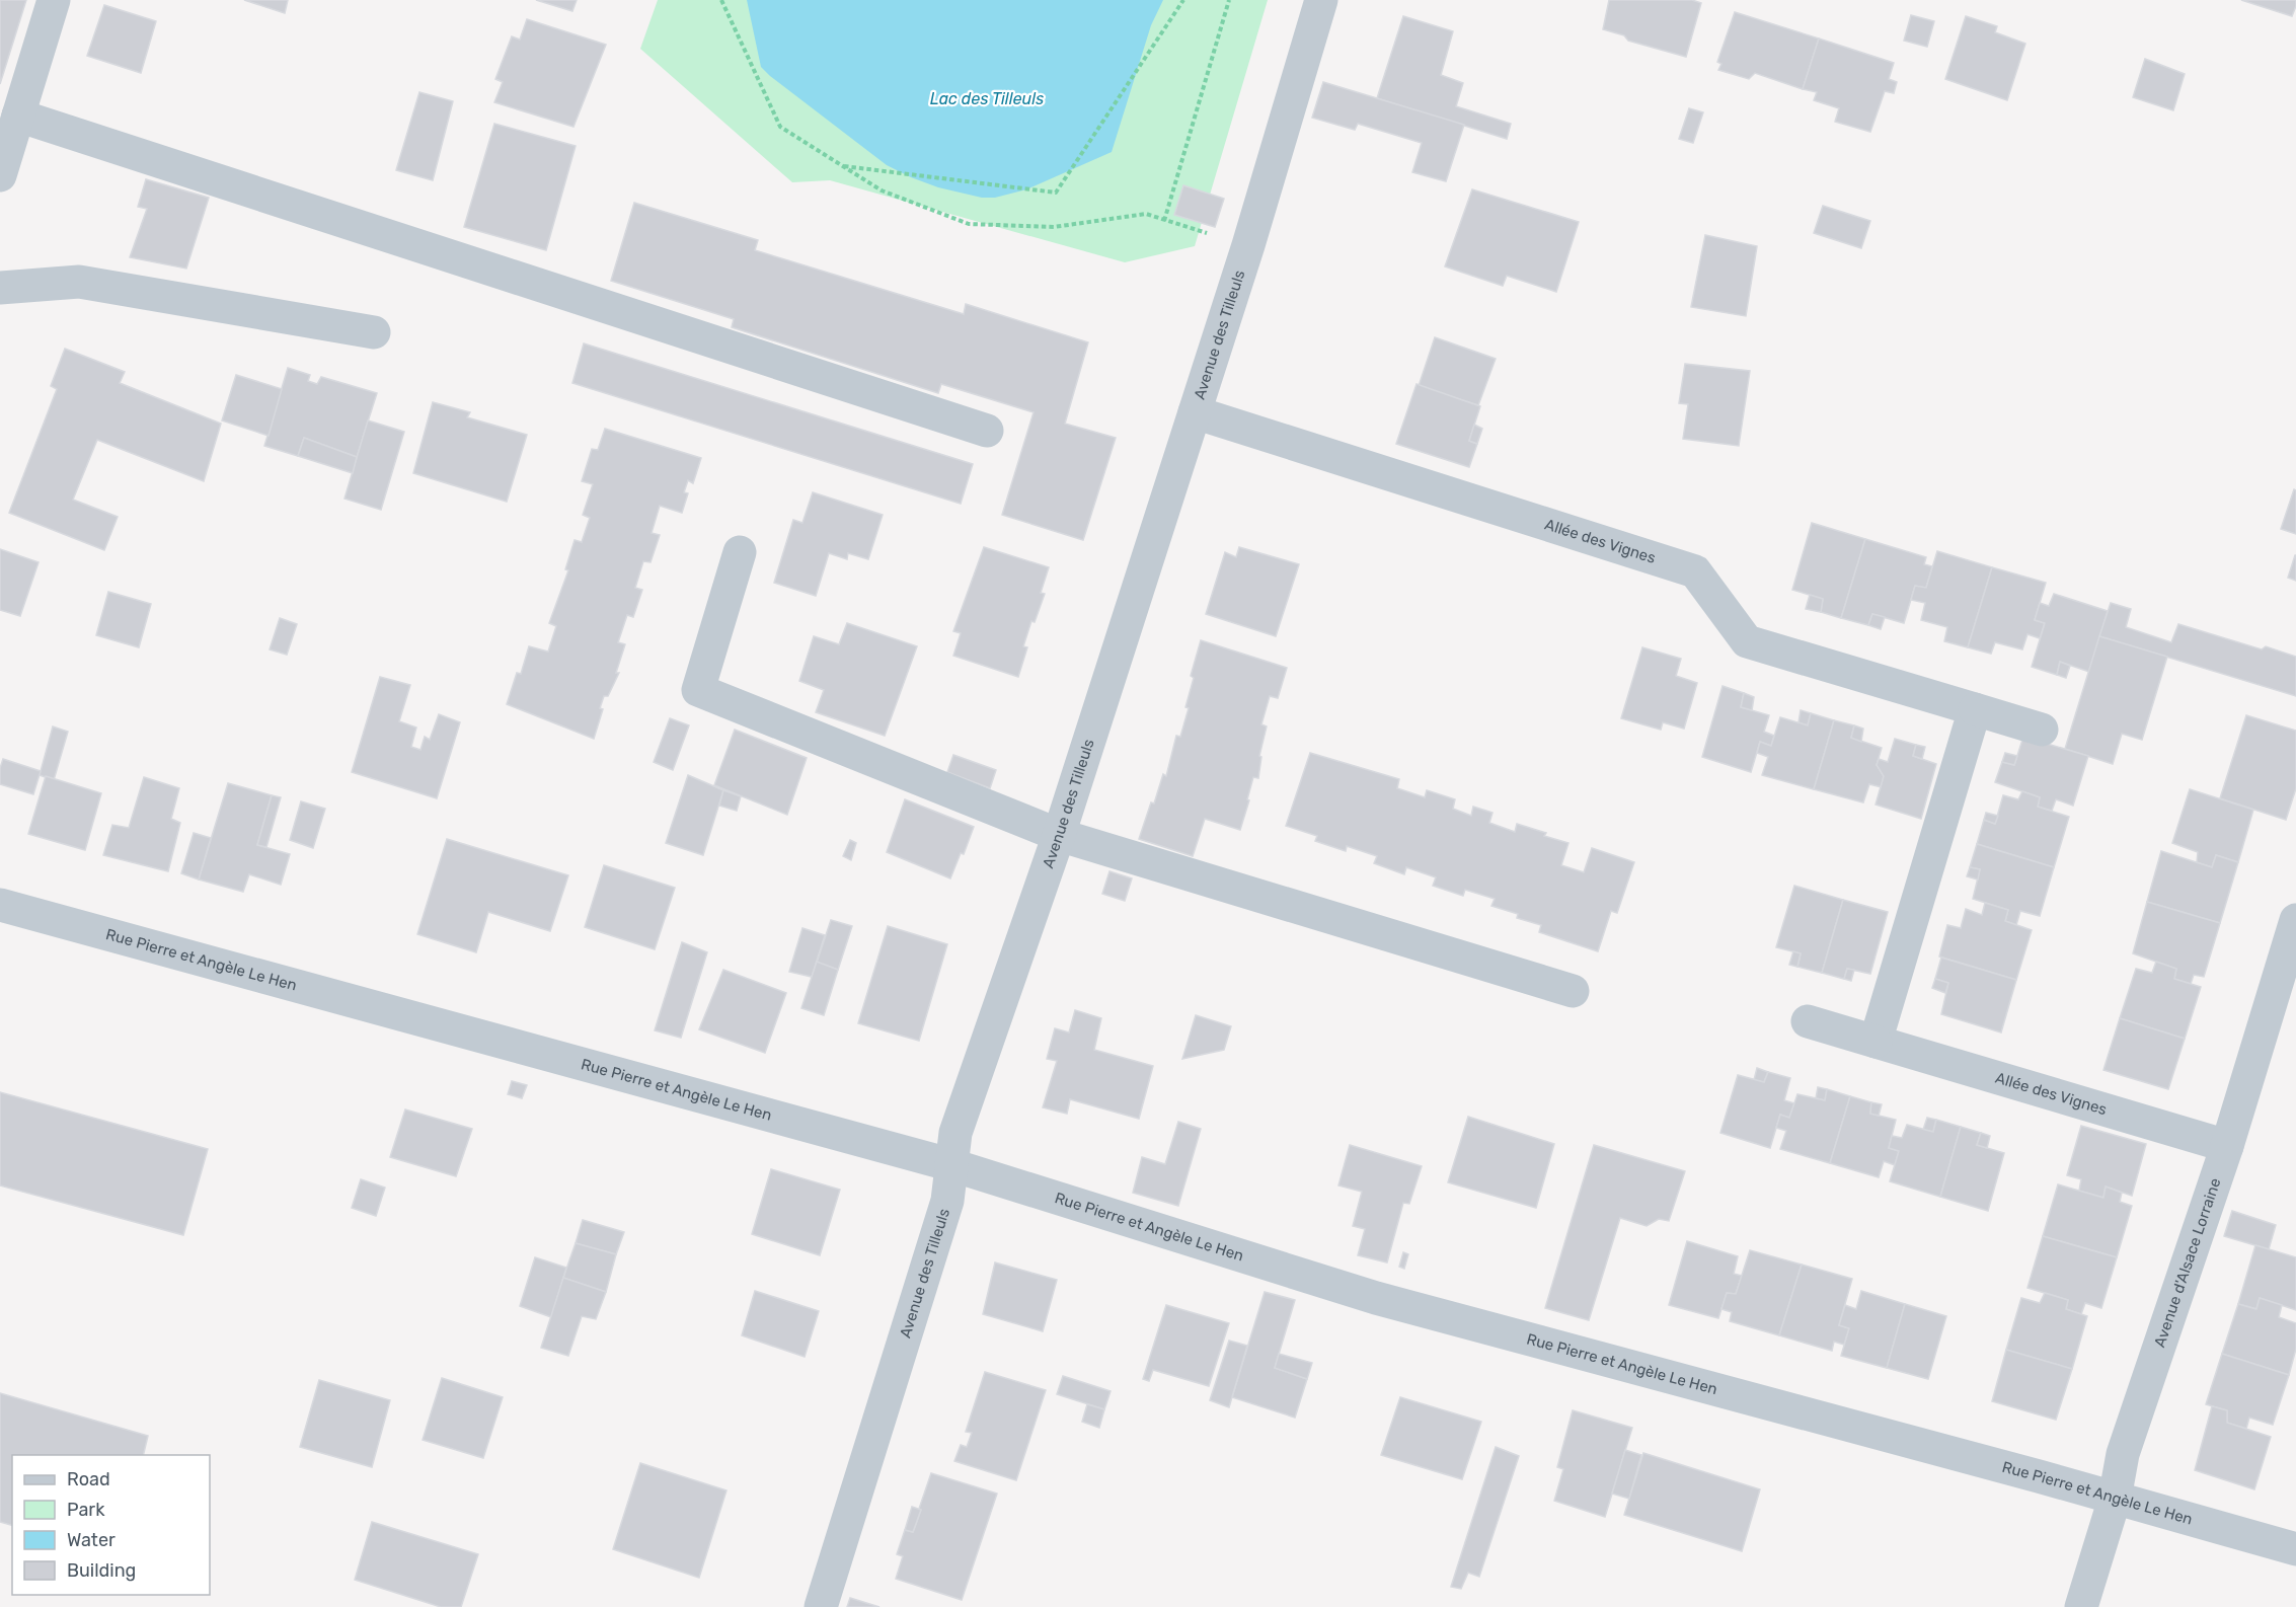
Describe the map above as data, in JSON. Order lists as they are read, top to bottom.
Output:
{
  "streets": {
    "street": [
      "Avenue des Tilleuls",
      "Allée des Vignes",
      "Rue Pierre et Angèle Le Hen",
      "Avenue d'Alsace Lorraine"
    ]
  },
  "crossings": [
    ["Avenue des Tilleuls", "Allée des Vignes"],
    ["Avenue des Tilleuls", "Rue Pierre et Angèle Le Hen"],
    ["Allée des Vignes", "Avenue d'Alsace Lorraine"],
    ["Rue Pierre et Angèle Le Hen", "Avenue d'Alsace Lorraine"]
  ],
  "water": ["Lac des Tilleuls"],
  "legend": [
    "Road",
    "Park",
    "Water",
    "Building"
  ]
}
